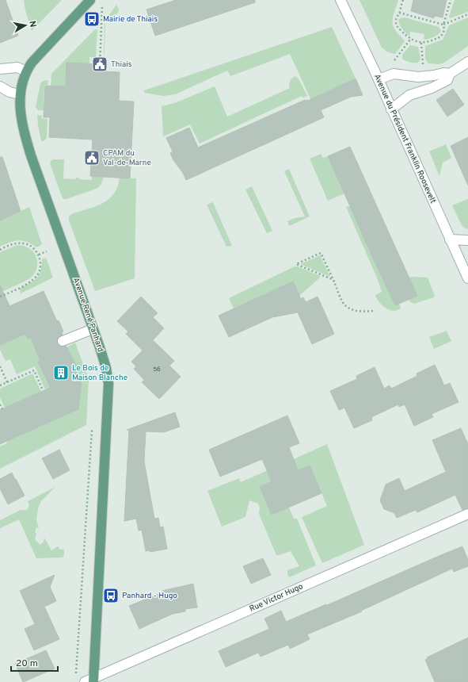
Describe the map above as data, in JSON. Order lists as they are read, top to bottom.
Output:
{
  "streets": {
    "main road": ["Avenue René Panhard"],
    "street": ["Avenue du Président Franklin Roosevelt", "Rue Victor Hugo"]
  },
  "crossings": [
    ["Avenue René Panhard", "Rue Victor Hugo"]
  ],
  "places": {
    "bus stop": ["Mairie de Thiais", "Panhard - Hugo"],
    "public building": ["Thiais", "CPAM du Val-de-Marne"],
    "building": ["Le Bois de Maison Blanche"]
  },
  "house_numbers": ["56"],
  "scale_bar": "20 m",
  "north": "right"
}
